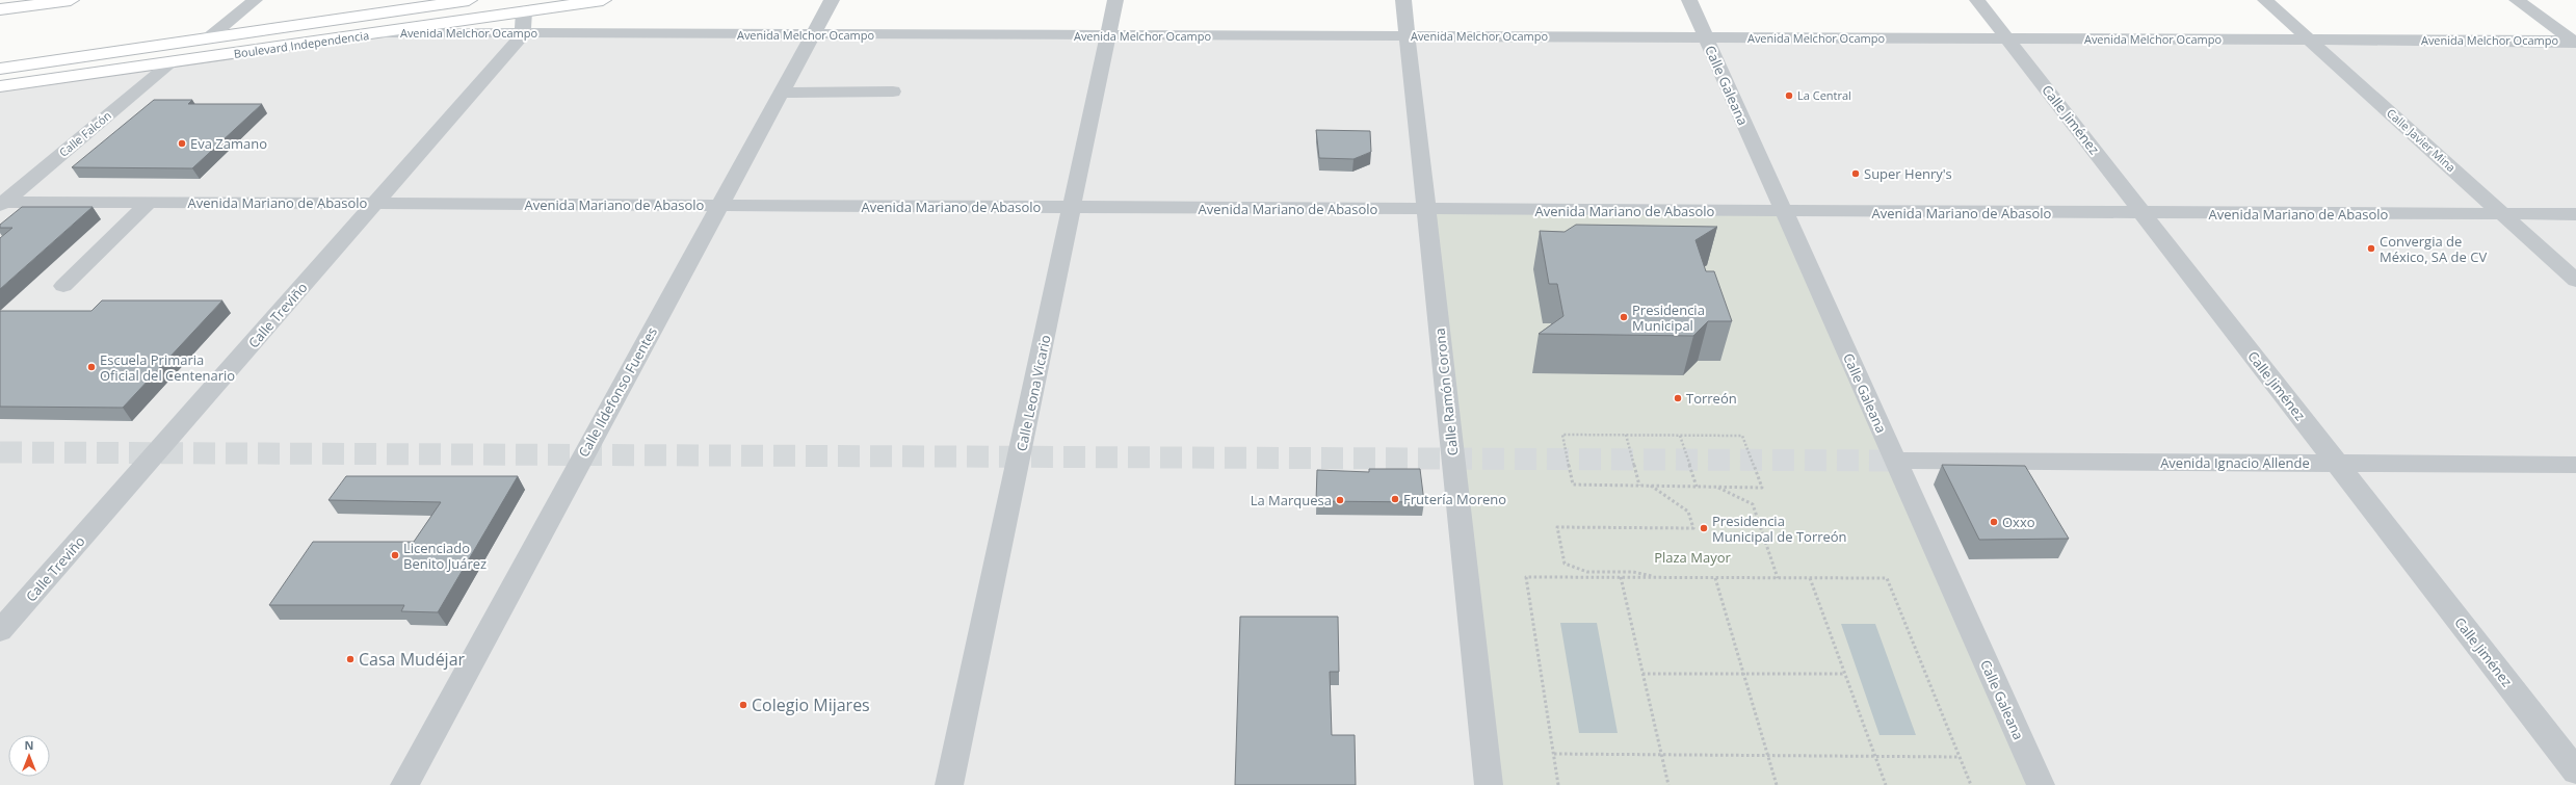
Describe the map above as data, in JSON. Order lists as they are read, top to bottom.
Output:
{
  "streets": {
    "main road": ["Boulevard Independencia"],
    "street": [
      "Avenida Melchor Ocampo",
      "Calle Galeana",
      "Calle Jiménez",
      "Calle Falcón",
      "Calle Javier Mina",
      "Avenida Mariano de Abasolo",
      "Calle Treviño",
      "Calle Ildefonso Fuentes",
      "Calle Ramón Corona",
      "Calle Leona Vicario",
      "Avenida Ignacio Allende"
    ]
  },
  "crossings": [
    ["Avenida Melchor Ocampo", "Boulevard Independencia"],
    ["Avenida Melchor Ocampo", "Calle Galeana"],
    ["Avenida Melchor Ocampo", "Calle Jiménez"],
    ["Avenida Melchor Ocampo", "Calle Javier Mina"],
    ["Avenida Melchor Ocampo", "Calle Treviño"],
    ["Avenida Melchor Ocampo", "Calle Ildefonso Fuentes"],
    ["Avenida Melchor Ocampo", "Calle Ramón Corona"],
    ["Avenida Melchor Ocampo", "Calle Leona Vicario"],
    ["Boulevard Independencia", "Calle Falcón"],
    ["Calle Galeana", "Avenida Mariano de Abasolo"],
    ["Calle Galeana", "Avenida Ignacio Allende"],
    ["Calle Jiménez", "Avenida Mariano de Abasolo"],
    ["Calle Jiménez", "Avenida Ignacio Allende"],
    ["Calle Falcón", "Avenida Mariano de Abasolo"],
    ["Calle Javier Mina", "Avenida Mariano de Abasolo"],
    ["Avenida Mariano de Abasolo", "Calle Treviño"],
    ["Avenida Mariano de Abasolo", "Calle Ildefonso Fuentes"],
    ["Avenida Mariano de Abasolo", "Calle Ramón Corona"],
    ["Avenida Mariano de Abasolo", "Calle Leona Vicario"]
  ],
  "parks": ["Plaza Mayor"],
  "places": [
    "La Central",
    "Eva Zamano",
    "Super Henry's",
    "Convergia de México, SA de CV",
    "Presidencia Municipal",
    "Escuela Primaria Oficial del Centenario",
    "Torreón",
    "Frutería Moreno",
    "La Marquesa",
    "Oxxo",
    "Presidencia Municipal de Torreón",
    "Licenciado Benito Juárez",
    "Casa Mudéjar",
    "Colegio Mijares"
  ],
  "north": "top"
}
